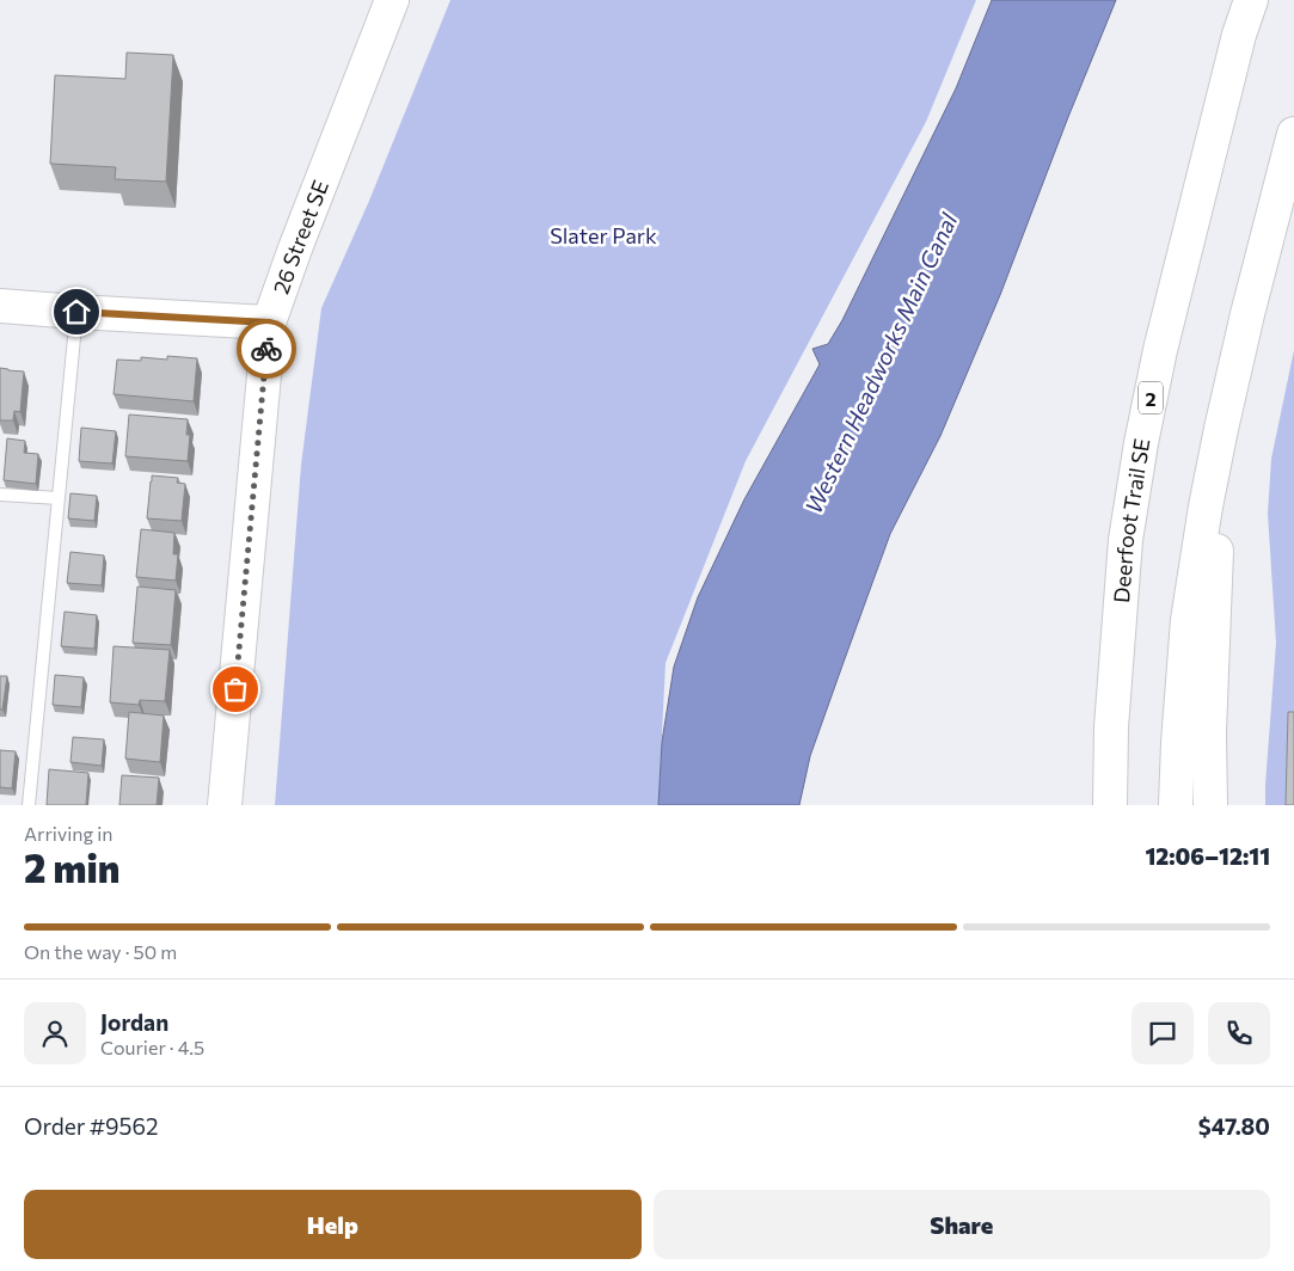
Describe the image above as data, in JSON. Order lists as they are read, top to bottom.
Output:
{
  "streets": {
    "main road": ["26 Street SE", "2", "Deerfoot Trail SE"]
  },
  "water": ["Western Headworks Main Canal"],
  "parks": ["Slater Park"],
  "page": {
    "heading": ["2 min", "Arriving in", "12:06–12:11"],
    "panel": [
      "Jordan",
      "Courier · 4.5",
      "Order #9562",
      "$47.80"
    ],
    "bar": "On the way · 50 m",
    "buttons": ["Help", "Share"]
  }
}
